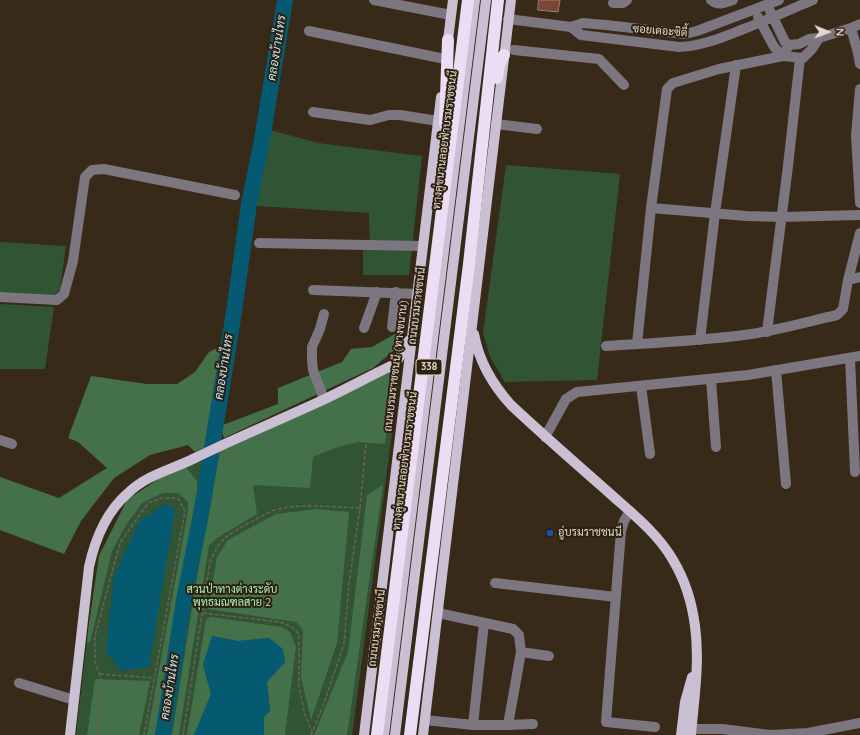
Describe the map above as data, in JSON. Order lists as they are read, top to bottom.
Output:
{
  "streets": {
    "highway": ["ถนนบรมราชชนนี", "338"],
    "main road": ["ทางคู่ขนานลอยฟ้าบรมราชชนนี", "ถนนบรมราชชนนี (ทางขนาน)"],
    "street": ["ซอยเดอะซิตี้"]
  },
  "water": ["คลองบ้านไทร"],
  "parks": ["สวนป่าทางต่างระดับ พุทธมณฑลสาย 2"],
  "places": ["อู่บรมราชชนนี"],
  "north": "right"
}
